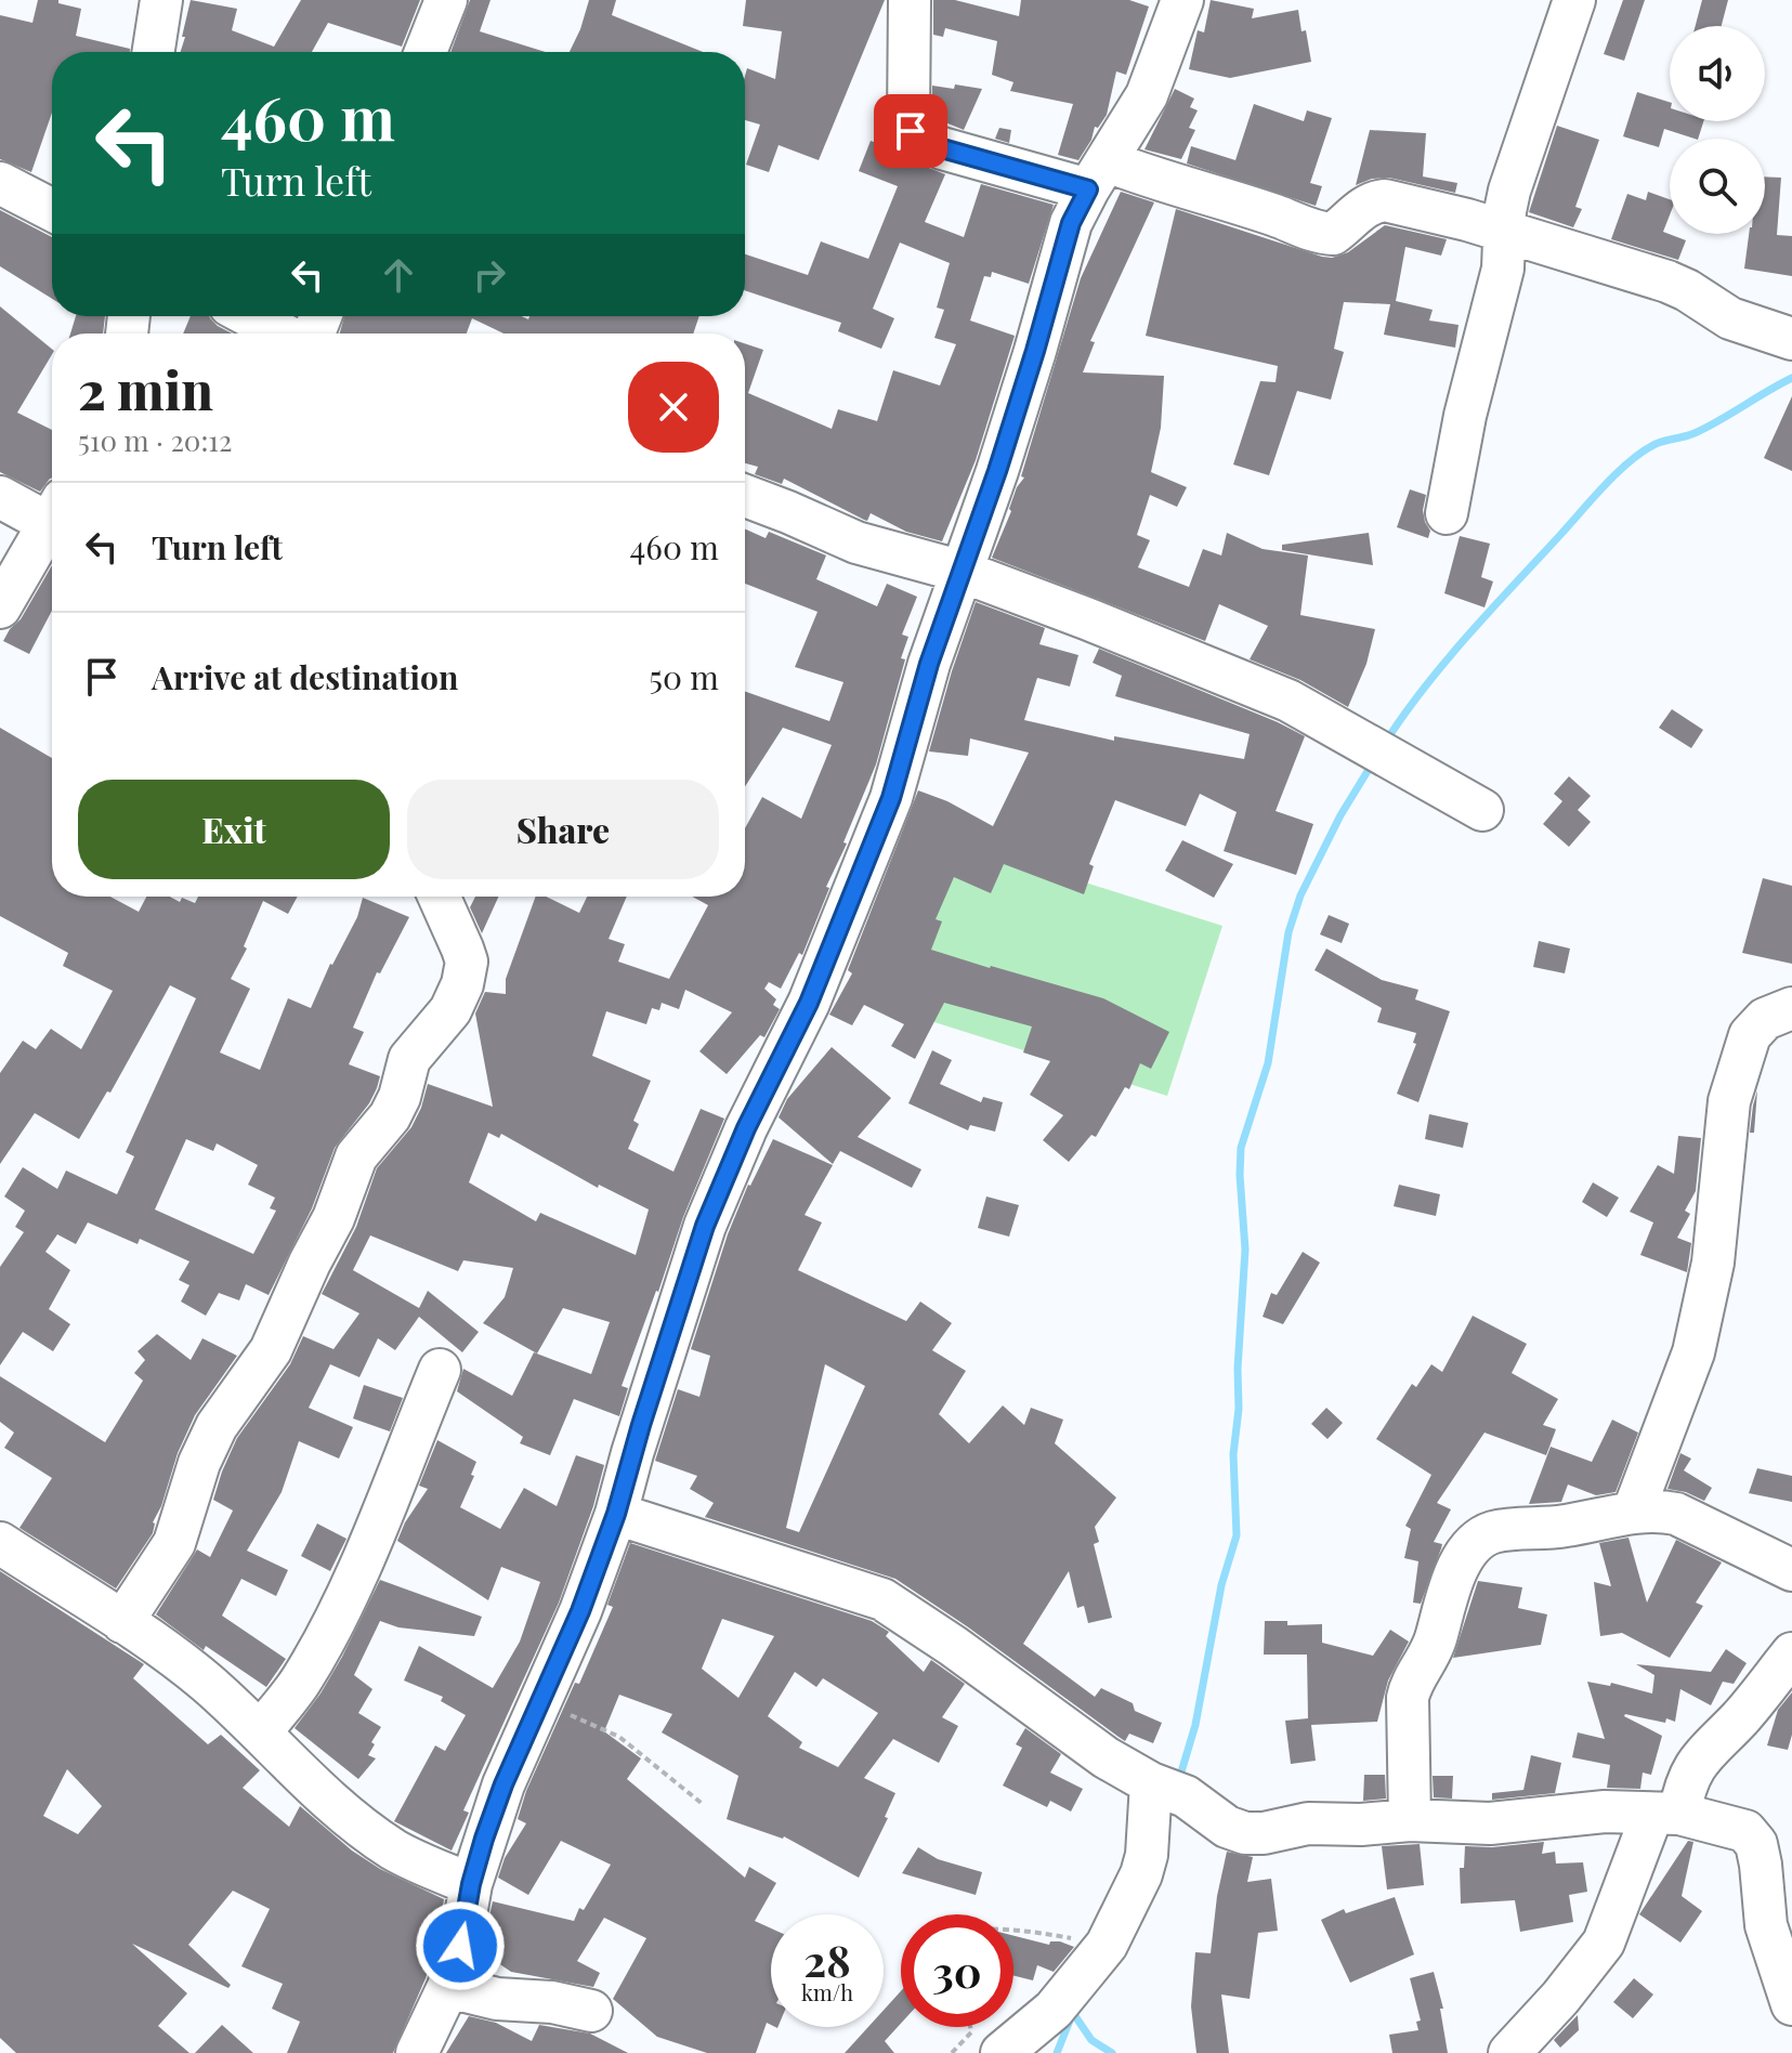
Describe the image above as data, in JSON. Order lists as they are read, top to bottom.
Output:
{
  "page": {
    "turn": ["460 m", "Turn left"],
    "heading": ["2 min", "510 m · 20:12"],
    "list": [
      {
        "name": "Turn left",
        "value": "460 m"
      },
      {
        "name": "Arrive at destination",
        "value": "50 m"
      }
    ],
    "buttons": ["Exit", "Share"],
    "speed": "28 km/h",
    "limit": "30"
  }
}
